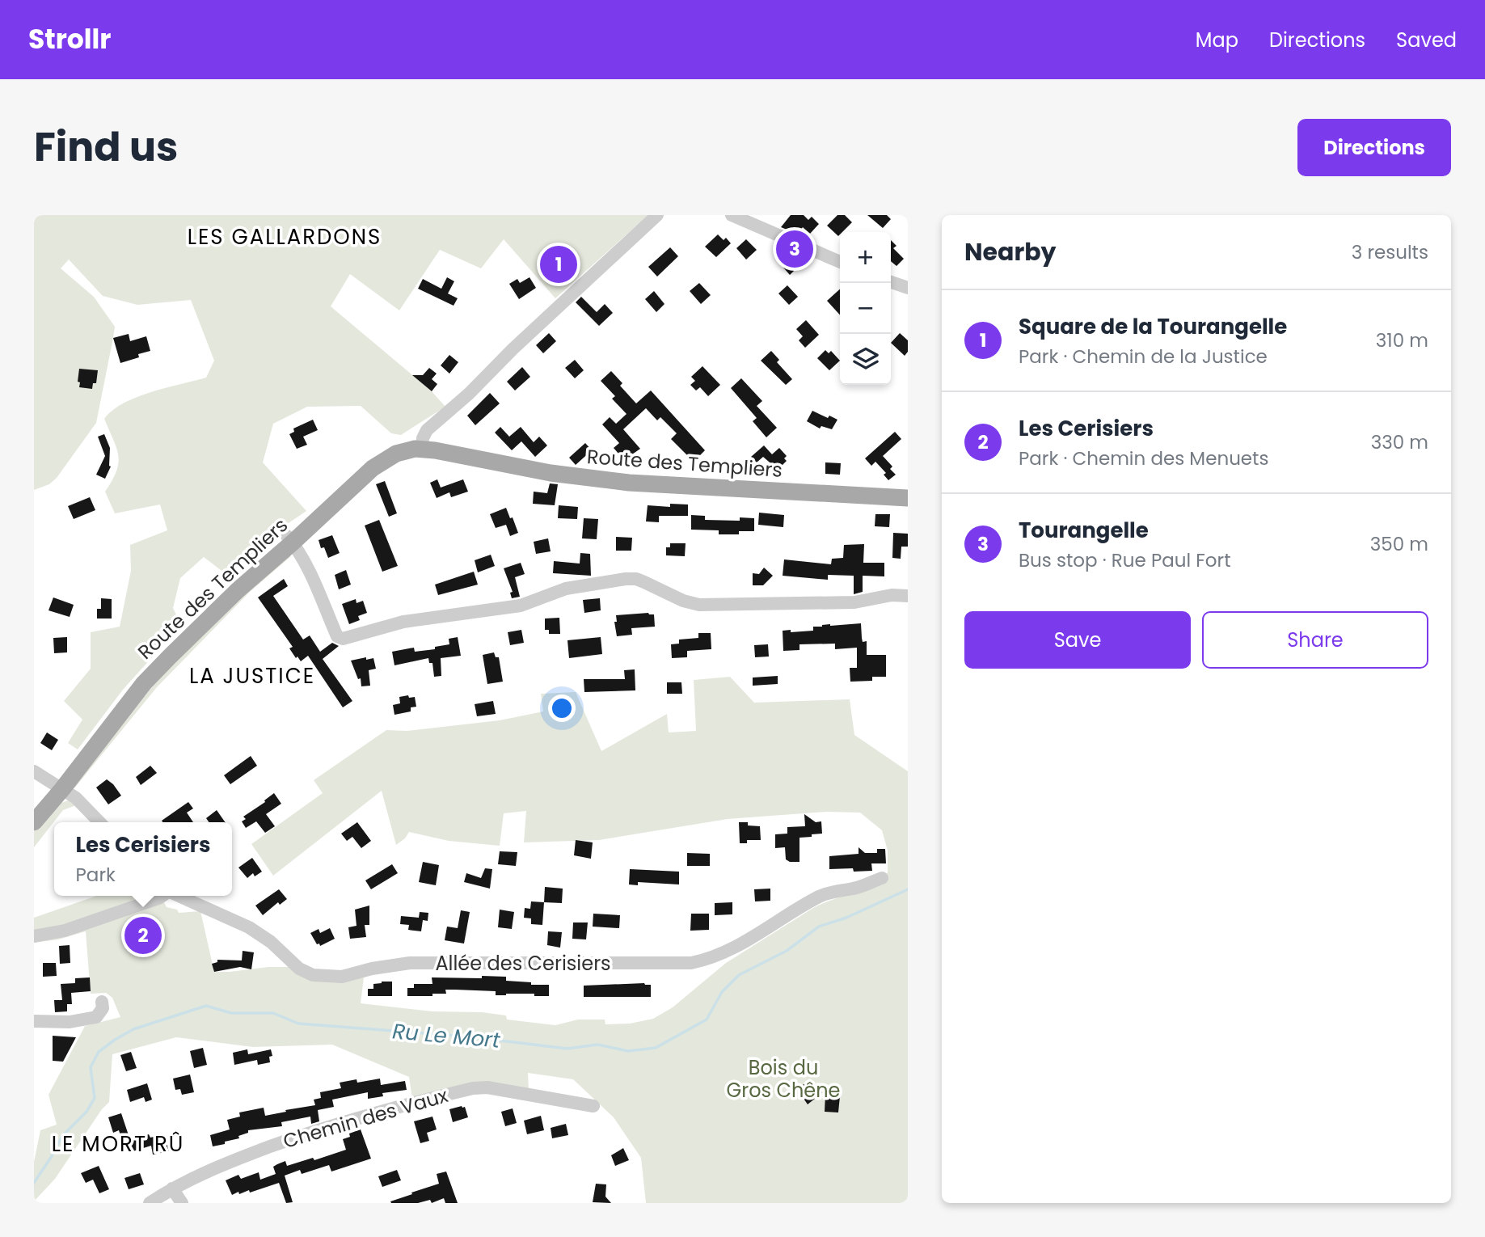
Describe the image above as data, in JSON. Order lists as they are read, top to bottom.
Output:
{
  "streets": {
    "main road": ["Route des Templiers"],
    "street": ["Allée des Cerisiers", "Chemin des Vaux"]
  },
  "districts": ["LES GALLARDONS", "LA JUSTICE", "LE MORT RÛ"],
  "water": ["Ru Le Mort"],
  "parks": ["Bois du Gros Chêne"],
  "page": {
    "header": "Strollr",
    "nav": ["Map", "Directions", "Saved"],
    "title": "Find us",
    "buttons": [
      "Directions",
      ["Save", "Share"]
    ],
    "heading": ["Nearby", "3 results"],
    "pins": ["3", "1", "2"],
    "map_buttons": ["+", "−"],
    "list": [
      {
        "mark": "1",
        "name": "Square de la Tourangelle",
        "note": "Park · Chemin de la Justice",
        "value": "310 m"
      },
      {
        "mark": "2",
        "name": "Les Cerisiers",
        "note": "Park · Chemin des Menuets",
        "value": "330 m"
      },
      {
        "mark": "3",
        "name": "Tourangelle",
        "note": "Bus stop · Rue Paul Fort",
        "value": "350 m"
      }
    ],
    "popup": ["Les Cerisiers", "Park"]
  }
}
